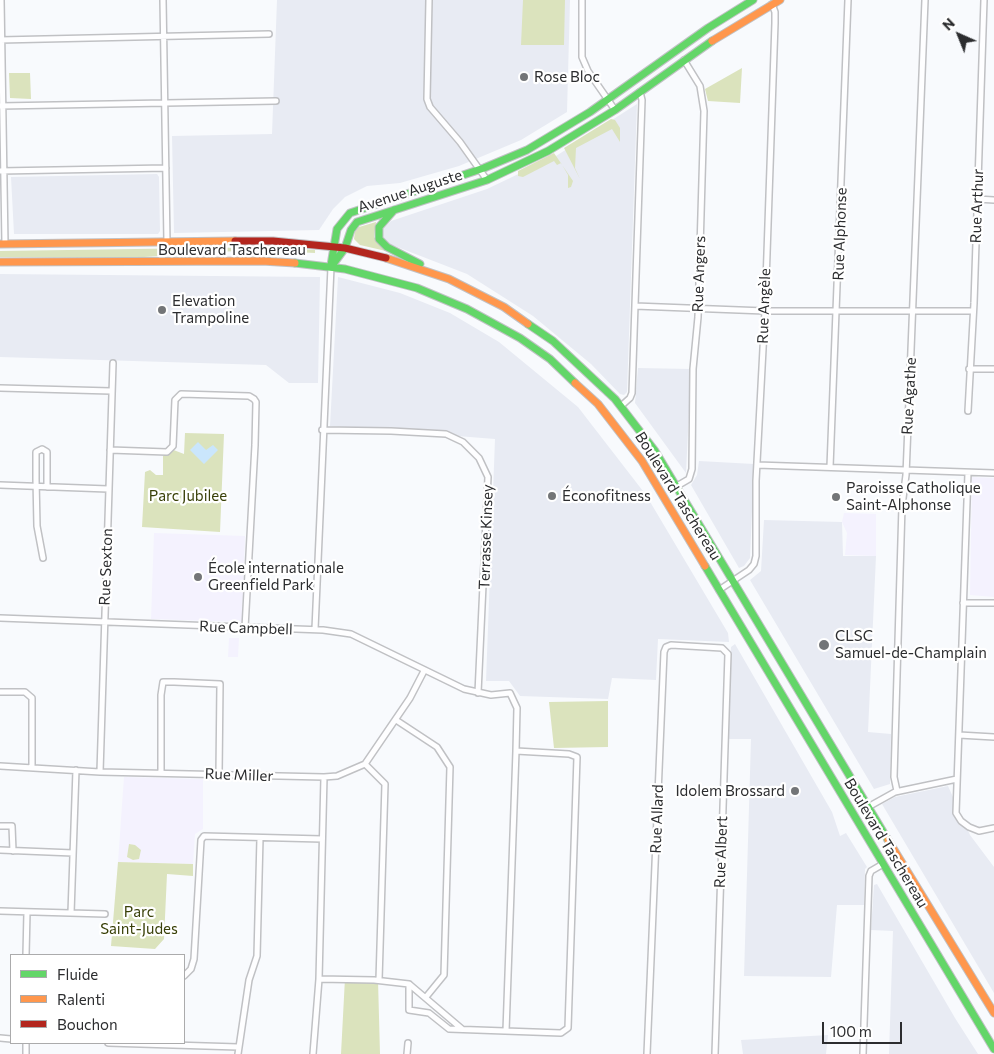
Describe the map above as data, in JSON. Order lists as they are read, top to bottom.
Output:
{
  "streets": {
    "main road": ["Avenue Auguste", "Boulevard Taschereau"],
    "street": [
      "Rue Arthur",
      "Rue Alphonse",
      "Rue Angers",
      "Rue Angèle",
      "Rue Agathe",
      "Terrasse Kinsey",
      "Rue Sexton",
      "Rue Campbell",
      "Rue Miller",
      "Rue Allard",
      "Rue Albert"
    ]
  },
  "crossings": [
    ["Avenue Auguste", "Boulevard Taschereau"],
    ["Avenue Auguste", "Rue Angers"],
    ["Avenue Auguste", "Rue Angèle"],
    ["Boulevard Taschereau", "Rue Angers"],
    ["Boulevard Taschereau", "Rue Angèle"],
    ["Terrasse Kinsey", "Rue Campbell"],
    ["Rue Sexton", "Rue Campbell"],
    ["Rue Sexton", "Rue Miller"],
    ["Rue Allard", "Rue Albert"]
  ],
  "parks": ["Parc Jubilee", "Parc Saint-Judes"],
  "places": [
    "Rose Bloc",
    "Elevation Trampoline",
    "Éconofitness",
    "Paroisse Catholique Saint-Alphonse",
    "École internationale Greenfield Park",
    "CLSC Samuel-de-Champlain",
    "Idolem Brossard"
  ],
  "legend": ["Fluide", "Ralenti", "Bouchon"],
  "scale_bar": "100 m",
  "north": "top left"
}
